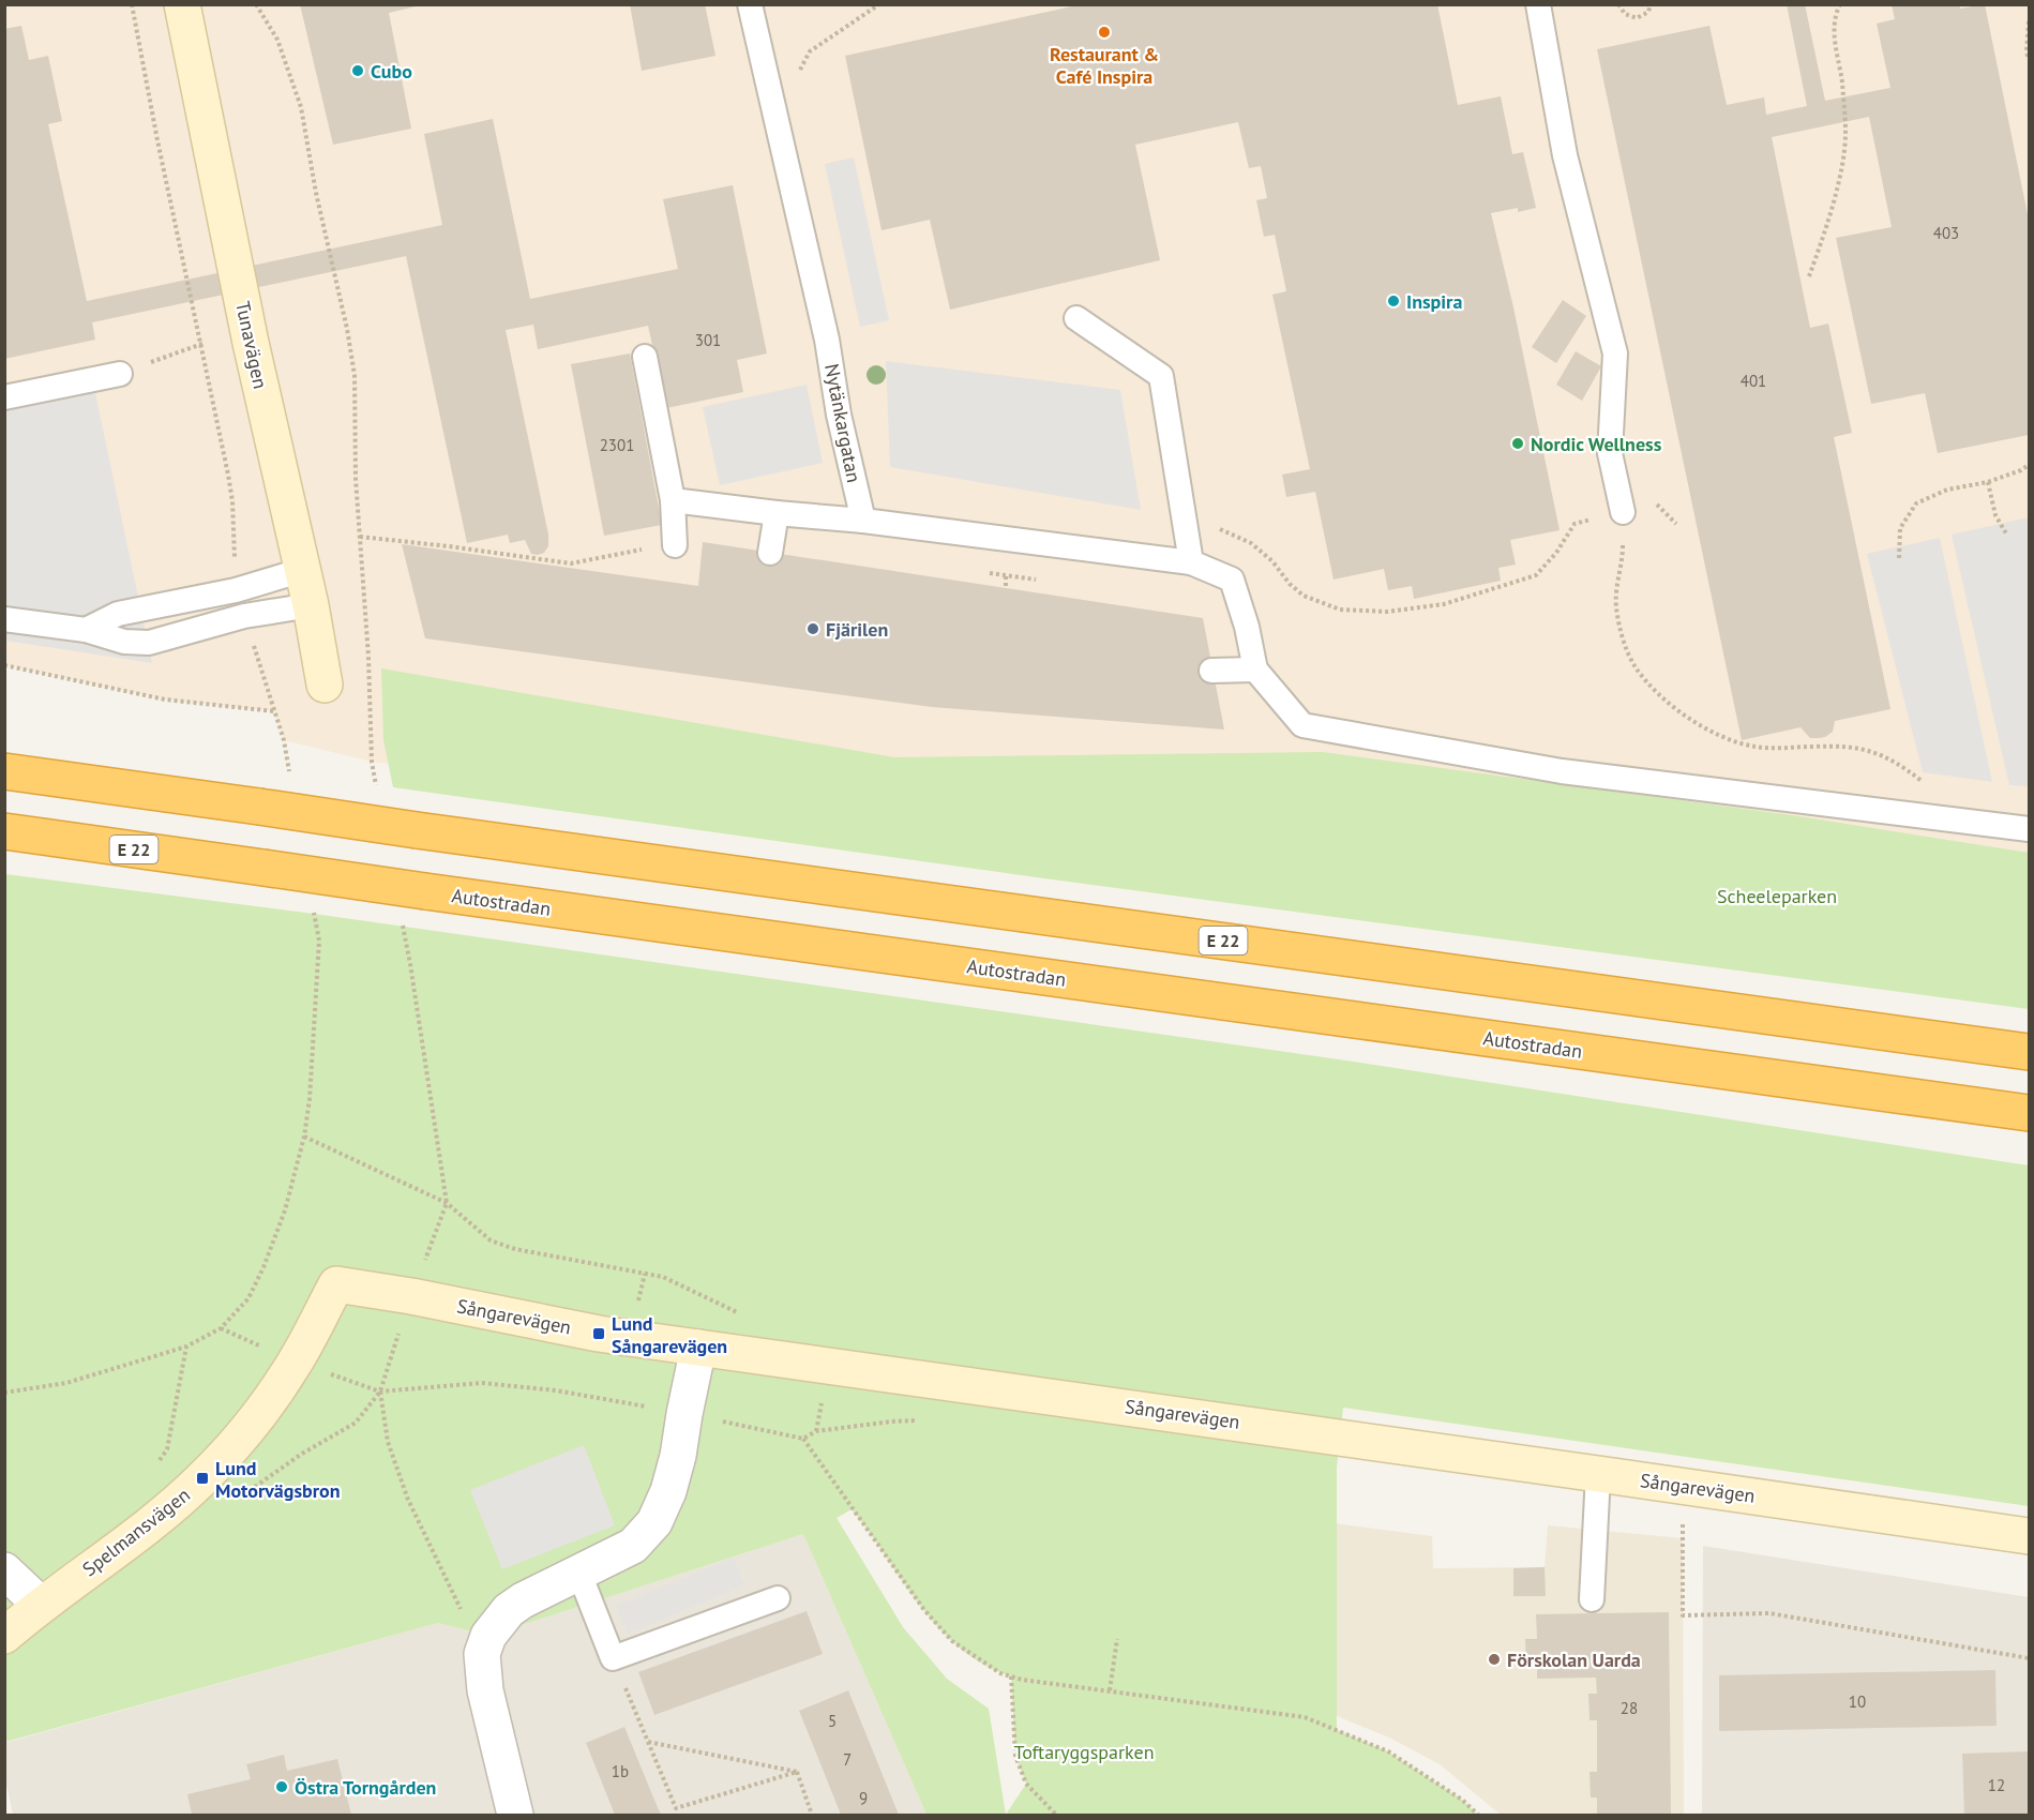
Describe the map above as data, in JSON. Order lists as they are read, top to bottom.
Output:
{
  "streets": {
    "highway": ["E 22", "Autostradan"],
    "street": ["Tunavägen", "Sångarevägen", "Spelmansvägen"],
    "lane": ["Nytänkargatan"]
  },
  "crossings": [
    ["Sångarevägen", "Spelmansvägen"]
  ],
  "parks": ["Scheeleparken", "Toftaryggsparken"],
  "places": {
    "other": [
      "Restaurant & Café Inspira",
      "Cubo",
      "Inspira",
      "Nordic Wellness",
      "Fjärilen",
      "Förskolan Uarda",
      "Östra Torngården"
    ],
    "transit": ["Lund Sångarevägen", "Lund Motorvägsbron"]
  },
  "house_numbers": [
    "403",
    "301",
    "401",
    "2301",
    "10",
    "28",
    "5",
    "7",
    "1b",
    "12",
    "9"
  ]
}
